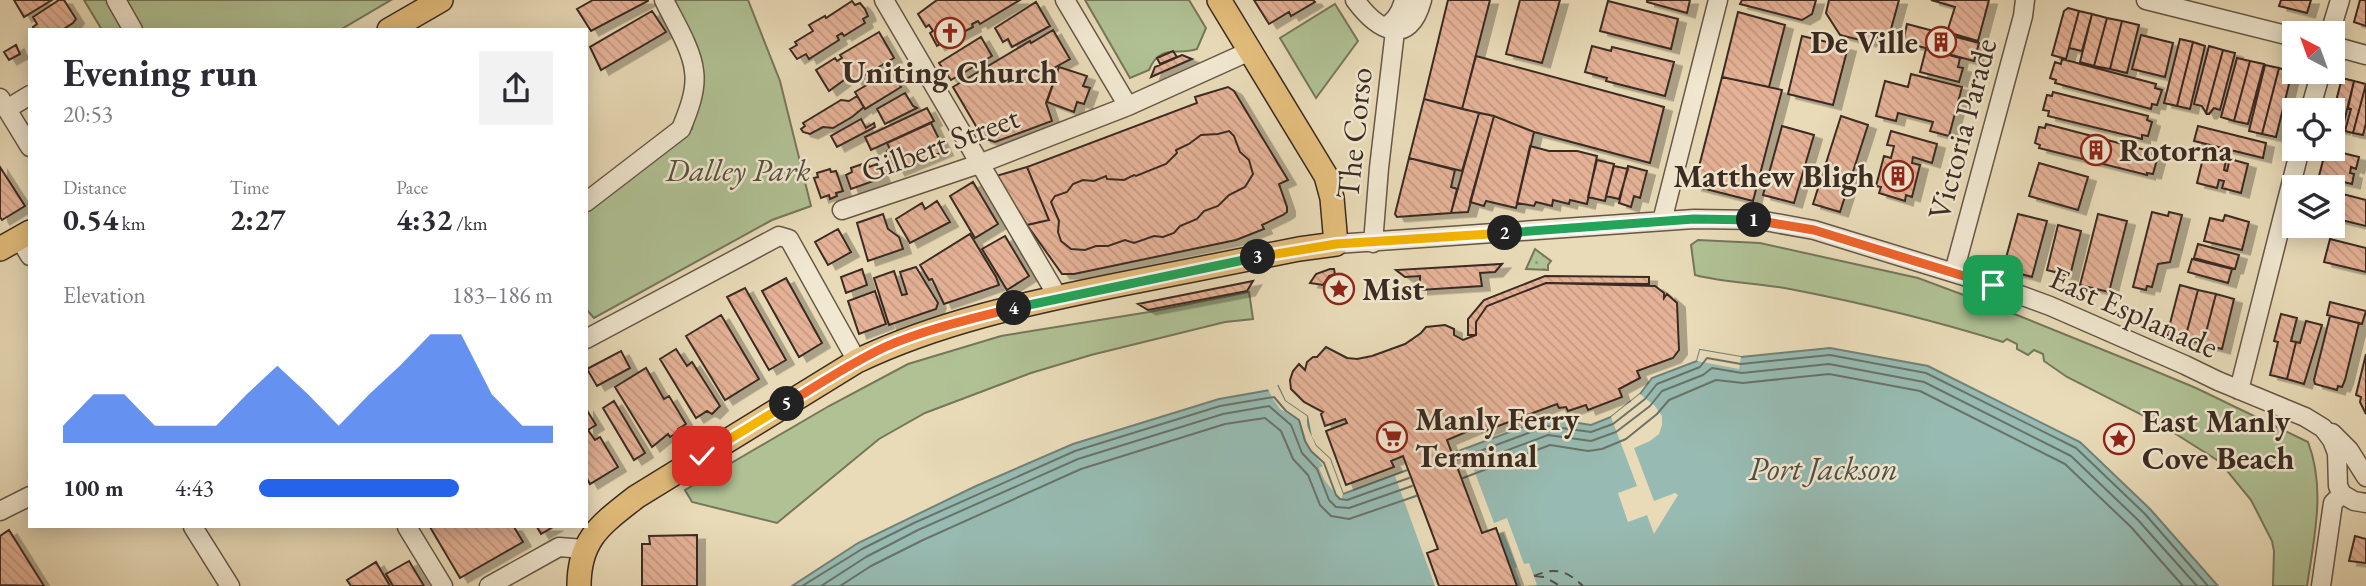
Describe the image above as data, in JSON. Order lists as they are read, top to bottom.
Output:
{
  "streets": {
    "street": [
      "Victoria Parade",
      "The Corso",
      "Gilbert Street",
      "East Esplanade"
    ]
  },
  "crossings": [
    ["Victoria Parade", "East Esplanade"],
    ["The Corso", "East Esplanade"]
  ],
  "water": ["Port Jackson"],
  "parks": ["Dalley Park"],
  "places": {
    "church": ["Uniting Church"],
    "building": ["De Ville", "Rotorna", "Matthew Bligh"],
    "place": ["Mist", "East Manly Cove Beach"],
    "supermarket": ["Manly Ferry Terminal"]
  },
  "north": "top left",
  "page": {
    "heading": ["Evening run", "20:53"],
    "stats": [
      ["Distance", "0.54 km"],
      ["Time", "2:27"],
      ["Pace", "4:32 /km"]
    ],
    "pins": [
      "1",
      "2",
      "3",
      "4",
      "5"
    ],
    "chart": ["Elevation", "183–186 m"],
    "list": [
      {
        "name": "100 m",
        "note": "4:43"
      }
    ]
  }
}
